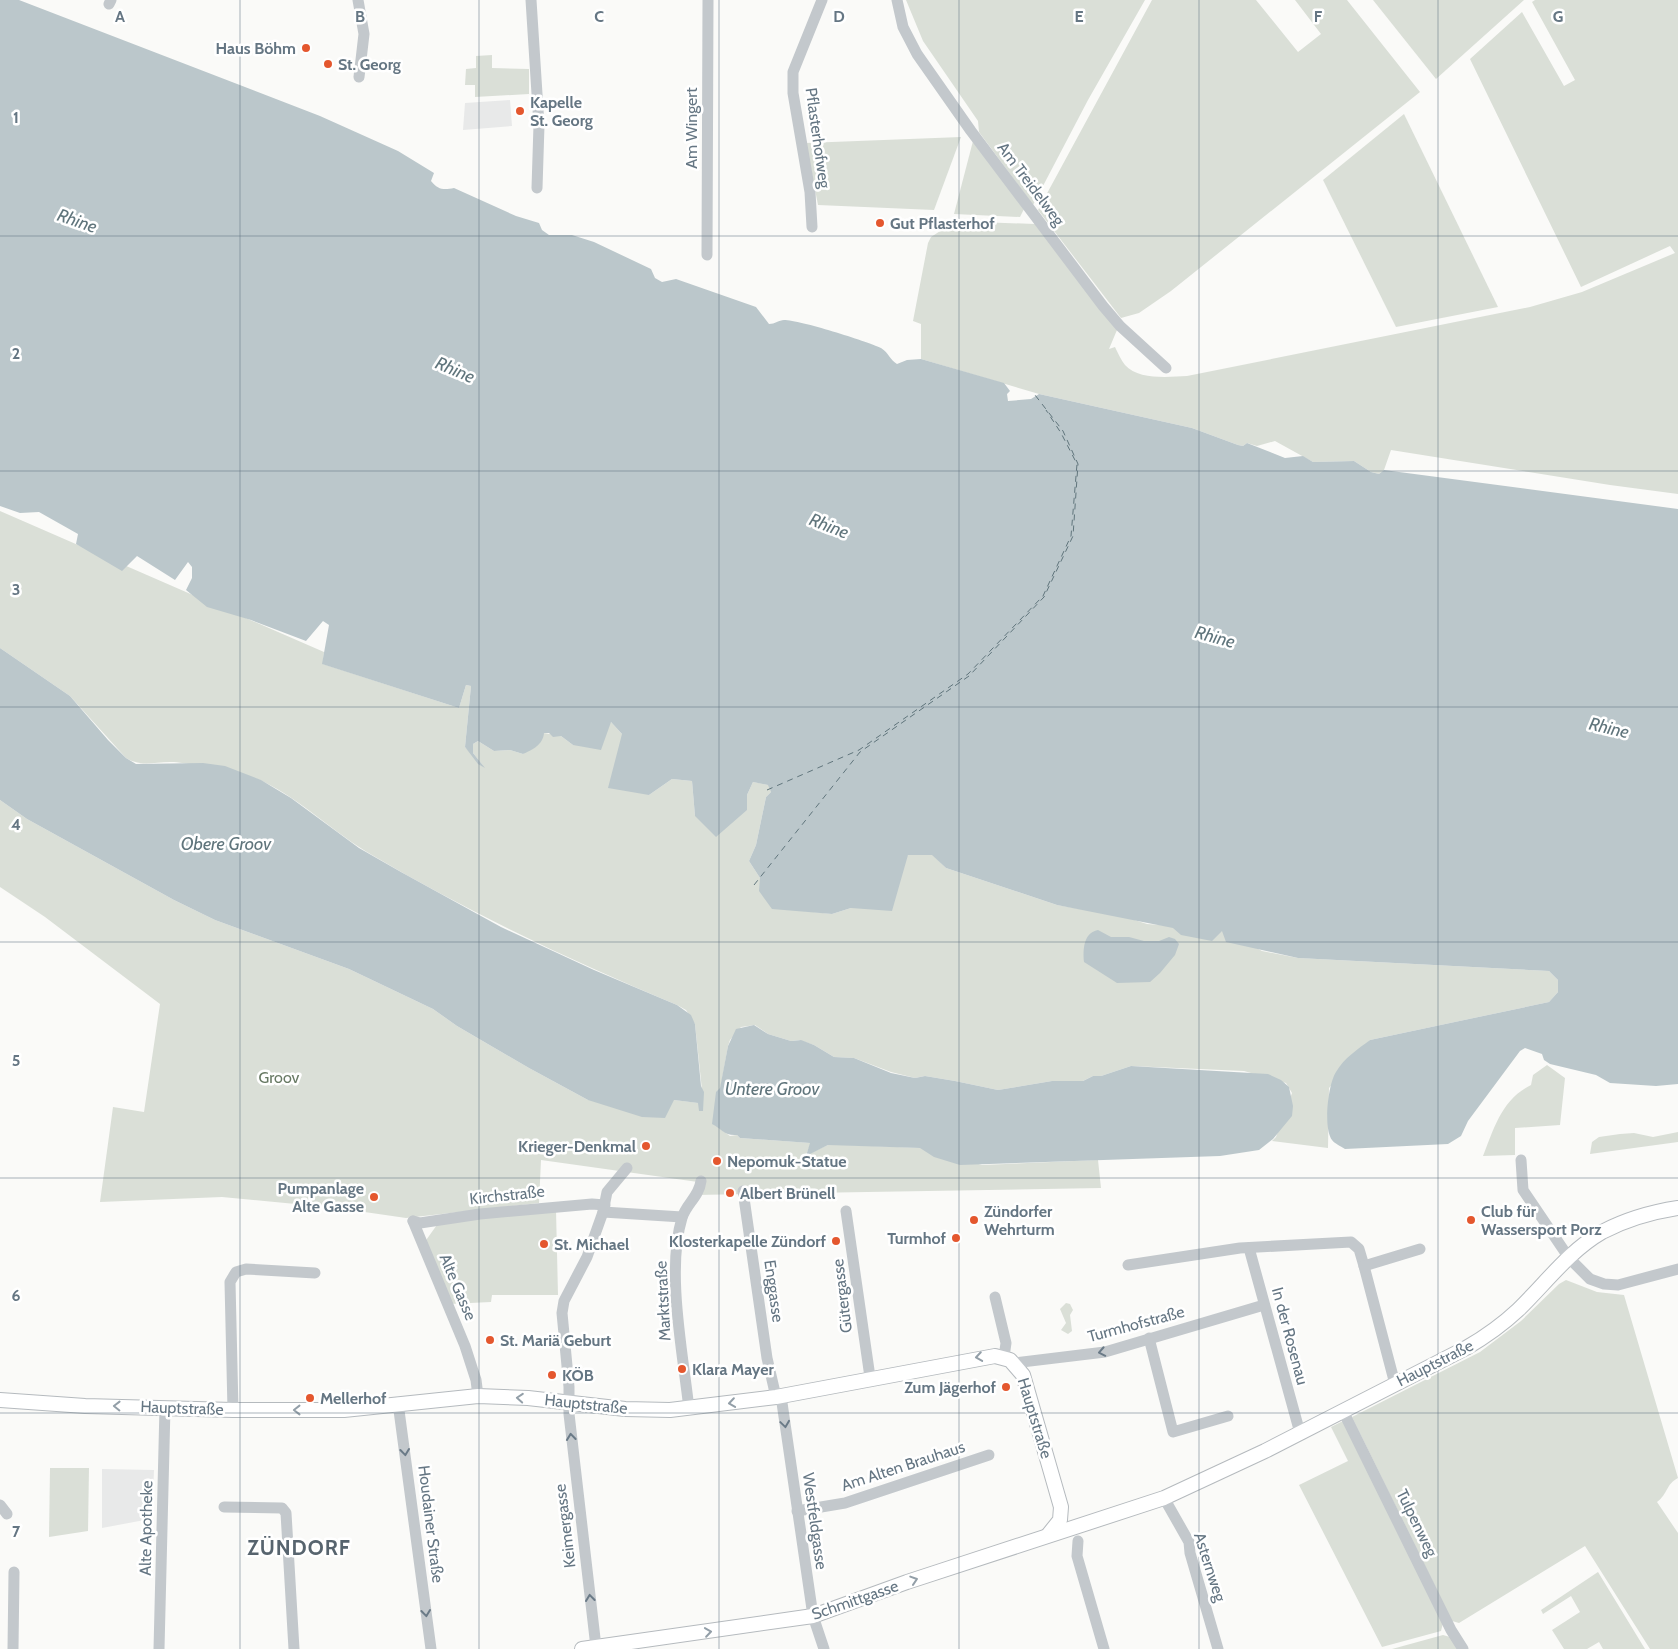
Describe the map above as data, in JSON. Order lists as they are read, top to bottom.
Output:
{
  "streets": {
    "main road": ["Hauptstraße", "Schmittgasse"],
    "street": [
      "Am Wingert",
      "Pflasterhofweg",
      "Am Treidelweg",
      "Kirchstraße",
      "Alte Gasse",
      "Enggasse",
      "Gütergasse",
      "Marktstraße",
      "Turmhofstraße",
      "In der Rosenau",
      "Am Alten Brauhaus",
      "Westfeldgasse",
      "Tulpenweg",
      "Houdainer Straße",
      "Keimergasse",
      "Alte Apotheke",
      "Asternweg"
    ]
  },
  "crossings": [
    ["Kirchstraße", "Alte Gasse"],
    ["Kirchstraße", "Marktstraße"],
    ["Kirchstraße", "Keimergasse"],
    ["Alte Gasse", "Hauptstraße"],
    ["Enggasse", "Hauptstraße"],
    ["Enggasse", "Westfeldgasse"],
    ["Gütergasse", "Hauptstraße"],
    ["Marktstraße", "Hauptstraße"],
    ["Turmhofstraße", "In der Rosenau"],
    ["Turmhofstraße", "Hauptstraße"],
    ["In der Rosenau", "Hauptstraße"],
    ["Hauptstraße", "Westfeldgasse"],
    ["Hauptstraße", "Tulpenweg"],
    ["Hauptstraße", "Houdainer Straße"],
    ["Hauptstraße", "Keimergasse"],
    ["Hauptstraße", "Alte Apotheke"],
    ["Hauptstraße", "Asternweg"],
    ["Hauptstraße", "Schmittgasse"],
    ["Am Alten Brauhaus", "Westfeldgasse"],
    ["Westfeldgasse", "Schmittgasse"],
    ["Keimergasse", "Schmittgasse"]
  ],
  "one_way": [
    "Turmhofstraße",
    "Hauptstraße",
    "Westfeldgasse",
    "Houdainer Straße",
    "Keimergasse",
    "Schmittgasse"
  ],
  "districts": ["ZÜNDORF"],
  "water": ["Rhine", "Obere Groov", "Untere Groov"],
  "parks": ["Groov"],
  "places": [
    "Haus Böhm",
    "St. Georg",
    "Kapelle St. Georg",
    "Gut Pflasterhof",
    "Krieger-Denkmal",
    "Nepomuk-Statue",
    "Albert Brünell",
    "Pumpanlage Alte Gasse",
    "Zündorfer Wehrturm",
    "Club für Wassersport Porz",
    "Turmhof",
    "Klosterkapelle Zündorf",
    "St. Michael",
    "St. Mariä Geburt",
    "Klara Mayer",
    "KÖB",
    "Zum Jägerhof",
    "Mellerhof"
  ],
  "grid": {
    "columns": [
      "A",
      "B",
      "C",
      "D",
      "E",
      "F",
      "G"
    ],
    "rows": [
      "1",
      "2",
      "3",
      "4",
      "5",
      "6",
      "7"
    ]
  }
}
